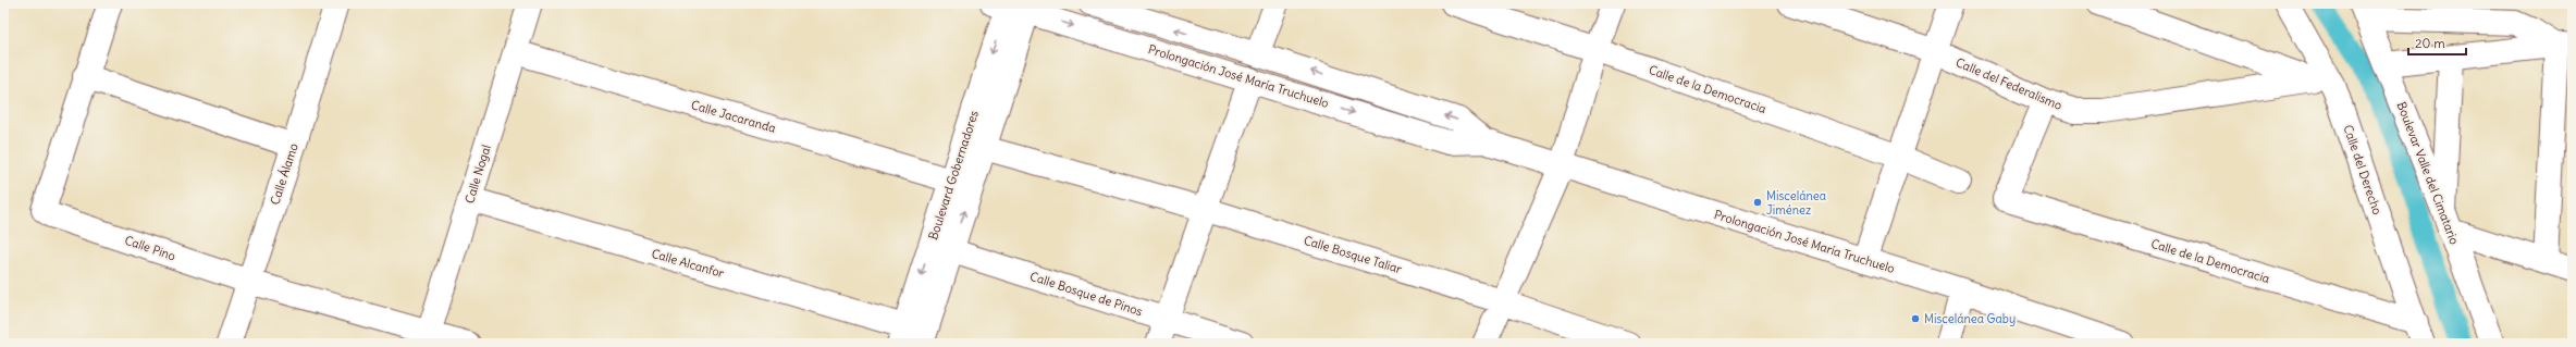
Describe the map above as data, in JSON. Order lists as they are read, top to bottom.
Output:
{
  "streets": {
    "street": [
      "Prolongación José María Truchuelo",
      "Calle del Federalismo",
      "Calle de la Democracia",
      "Calle Jacaranda",
      "Calle del Derecho",
      "Boulevar Valle del Cimatario",
      "Calle Álamo",
      "Calle Nogal",
      "Boulevard Gobernadores",
      "Calle Pino",
      "Calle Bosque Taliar",
      "Calle Alcanfor",
      "Calle Bosque de Pinos"
    ]
  },
  "crossings": [
    ["Prolongación José María Truchuelo", "Boulevard Gobernadores"],
    ["Calle del Federalismo", "Calle de la Democracia"],
    ["Calle de la Democracia", "Calle del Derecho"],
    ["Calle Jacaranda", "Calle Nogal"],
    ["Calle Jacaranda", "Boulevard Gobernadores"],
    ["Calle Álamo", "Calle Pino"],
    ["Calle Nogal", "Calle Pino"],
    ["Calle Nogal", "Calle Alcanfor"],
    ["Boulevard Gobernadores", "Calle Bosque Taliar"],
    ["Boulevard Gobernadores", "Calle Alcanfor"],
    ["Boulevard Gobernadores", "Calle Bosque de Pinos"]
  ],
  "places": ["Miscelánea Jiménez", "Miscelánea Gaby"],
  "scale_bar": "20 m"
}
